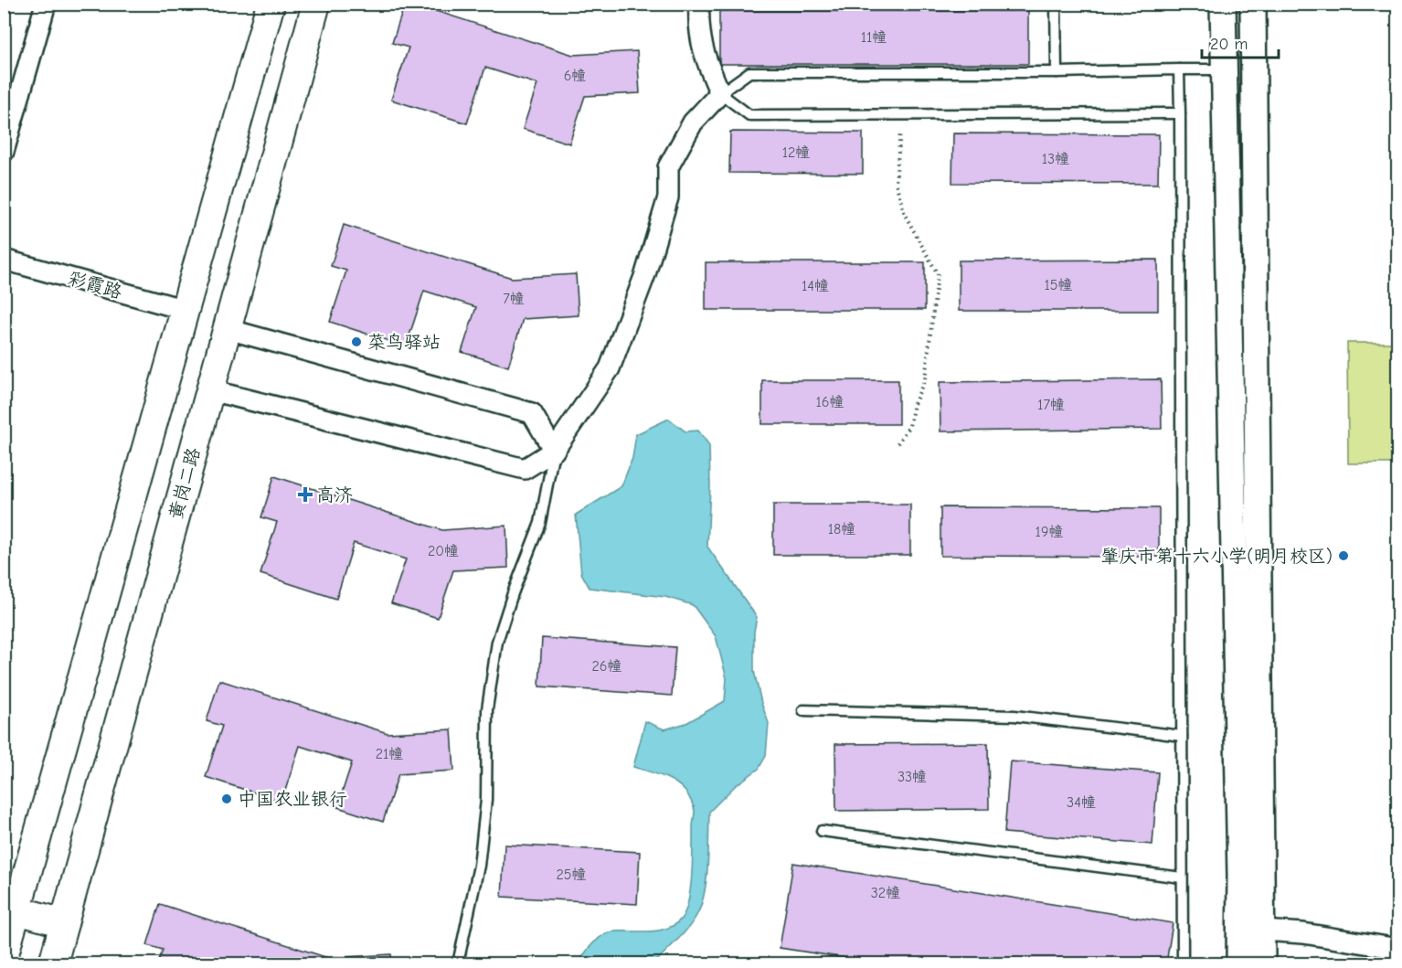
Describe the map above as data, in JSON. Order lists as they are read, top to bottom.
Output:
{
  "streets": {
    "main road": ["黄岗二路"],
    "street": ["彩霞路"]
  },
  "places": {
    "other": ["菜鸟驿站", "肇庆市第十六小学(明月校区)", "中国农业银行"],
    "health": ["高济"]
  },
  "house_numbers": [
    "11幢",
    "6幢",
    "12幢",
    "13幢",
    "15幢",
    "14幢",
    "7幢",
    "16幢",
    "17幢",
    "18幢",
    "19幢",
    "20幢",
    "26幢",
    "21幢",
    "33幢",
    "34幢",
    "25幢",
    "32幢"
  ],
  "scale_bar": "20 m"
}
